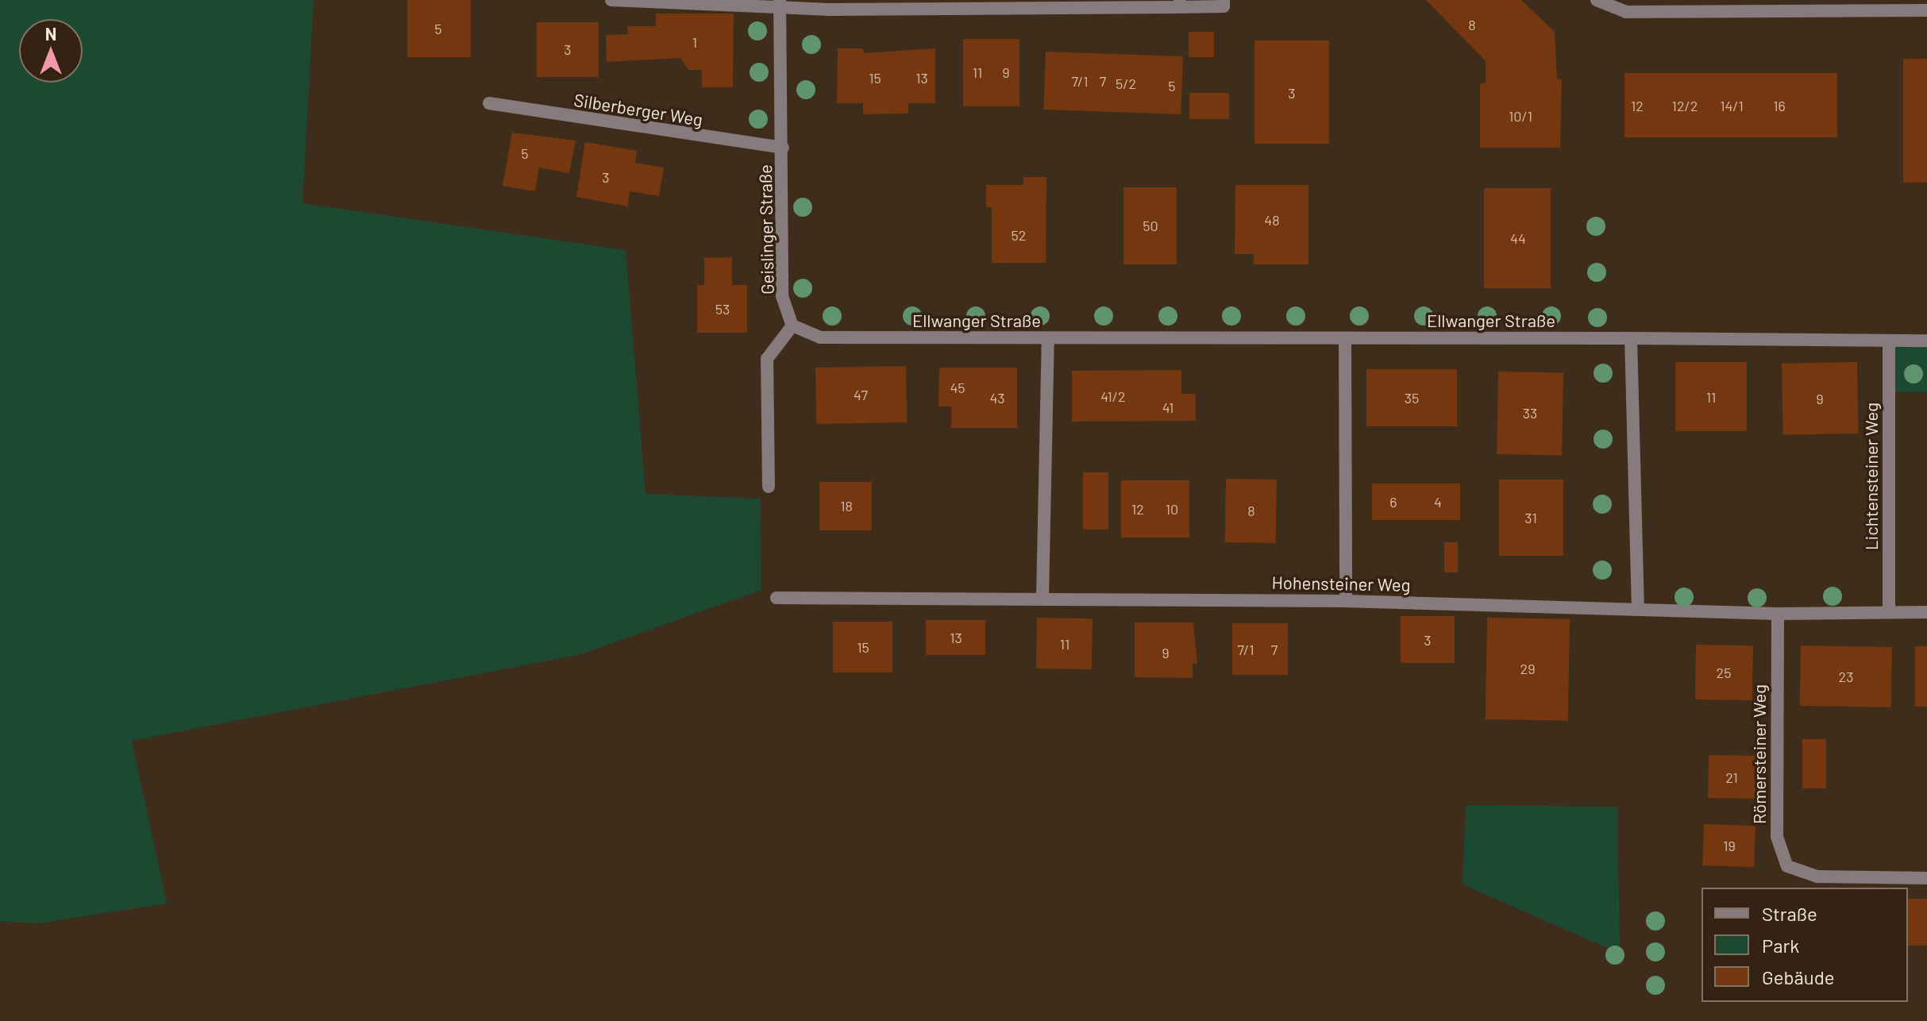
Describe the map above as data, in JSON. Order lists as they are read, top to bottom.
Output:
{
  "streets": {
    "street": [
      "Silberberger Weg",
      "Geislinger Straße",
      "Ellwanger Straße",
      "Lichtensteiner Weg",
      "Hohensteiner Weg",
      "Römersteiner Weg"
    ]
  },
  "crossings": [
    ["Silberberger Weg", "Geislinger Straße"],
    ["Geislinger Straße", "Ellwanger Straße"]
  ],
  "house_numbers": [
    "8",
    "5",
    "1",
    "3",
    "11",
    "9",
    "15",
    "13",
    "7/1",
    "7",
    "5/2",
    "5",
    "3",
    "12",
    "12/2",
    "14/1",
    "16",
    "10/1",
    "5",
    "3",
    "48",
    "50",
    "52",
    "44",
    "53",
    "45",
    "47",
    "41/2",
    "11",
    "43",
    "35",
    "9",
    "41",
    "33",
    "6",
    "4",
    "18",
    "12",
    "10",
    "8",
    "31",
    "13",
    "3",
    "11",
    "15",
    "7/1",
    "7",
    "9",
    "29",
    "25",
    "23",
    "21",
    "19"
  ],
  "legend": ["Straße", "Park", "Gebäude"],
  "north": "top"
}
